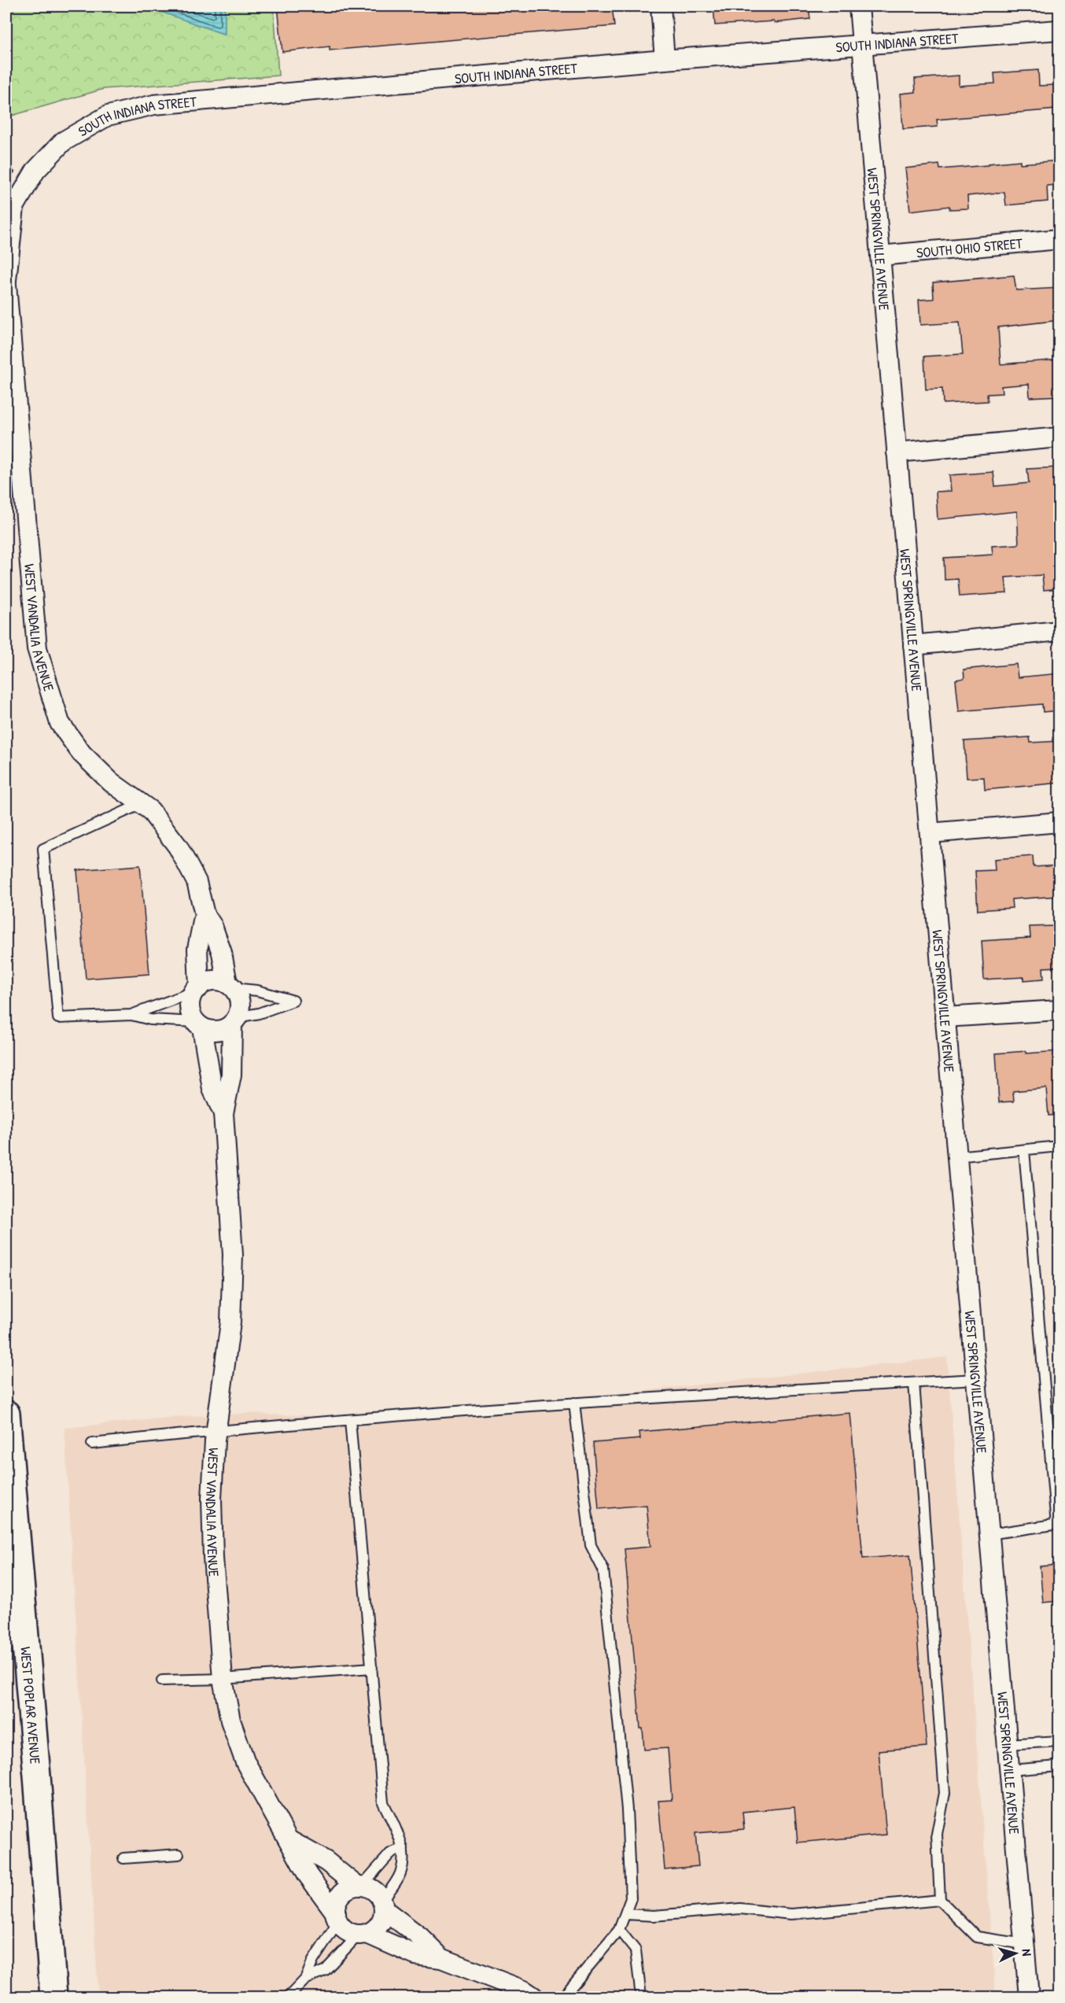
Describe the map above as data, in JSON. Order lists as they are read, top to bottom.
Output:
{
  "streets": {
    "main road": ["WEST POPLAR AVENUE"],
    "street": [
      "SOUTH INDIANA STREET",
      "WEST SPRINGVILLE AVENUE",
      "SOUTH OHIO STREET",
      "WEST VANDALIA AVENUE"
    ]
  },
  "crossings": [
    ["SOUTH INDIANA STREET", "WEST SPRINGVILLE AVENUE"],
    ["WEST SPRINGVILLE AVENUE", "SOUTH OHIO STREET"]
  ],
  "north": "right"
}
